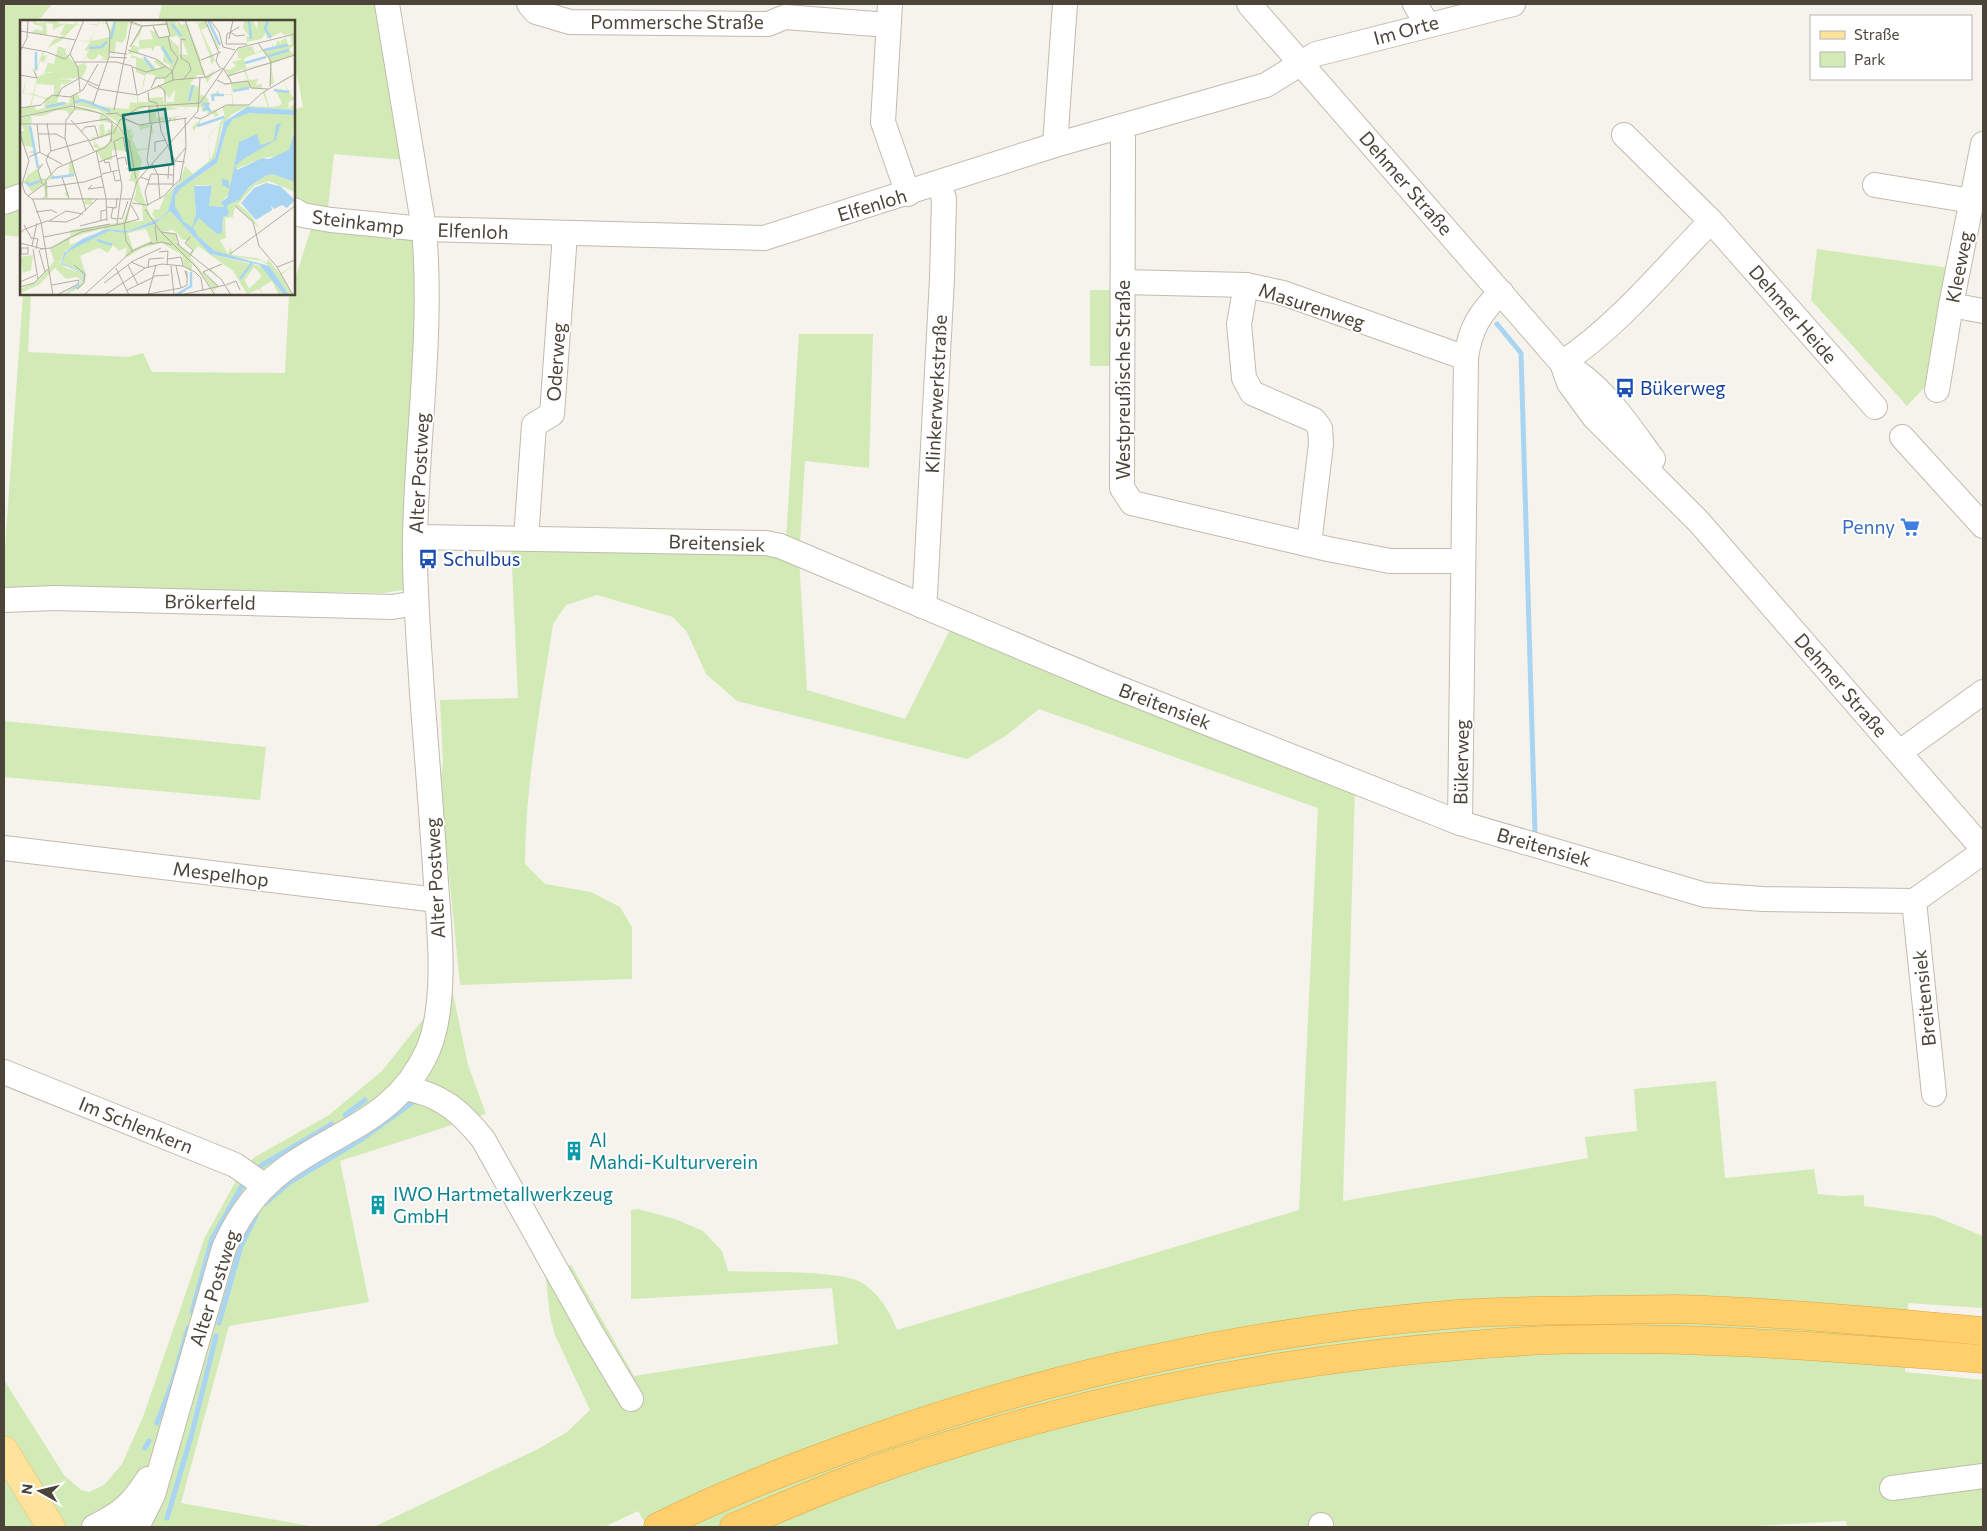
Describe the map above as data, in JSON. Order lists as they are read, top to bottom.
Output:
{
  "streets": {
    "street": [
      "Pommersche Straße",
      "Im Orte",
      "Dehmer Straße",
      "Elfenloh",
      "Steinkamp",
      "Kleeweg",
      "Masurenweg",
      "Dehmer Heide",
      "Oderweg",
      "Westpreußische Straße",
      "Klinkerwerkstraße",
      "Alter Postweg",
      "Breitensiek",
      "Brökerfeld",
      "Bükerweg",
      "Mespelhop",
      "Im Schlenkern"
    ]
  },
  "crossings": [
    ["Im Orte", "Dehmer Straße"],
    ["Im Orte", "Elfenloh"],
    ["Dehmer Straße", "Elfenloh"],
    ["Dehmer Straße", "Bükerweg"],
    ["Elfenloh", "Steinkamp"],
    ["Elfenloh", "Oderweg"],
    ["Elfenloh", "Westpreußische Straße"],
    ["Elfenloh", "Klinkerwerkstraße"],
    ["Elfenloh", "Alter Postweg"],
    ["Steinkamp", "Alter Postweg"],
    ["Masurenweg", "Westpreußische Straße"],
    ["Masurenweg", "Bükerweg"],
    ["Oderweg", "Breitensiek"],
    ["Westpreußische Straße", "Bükerweg"],
    ["Klinkerwerkstraße", "Breitensiek"],
    ["Alter Postweg", "Breitensiek"],
    ["Alter Postweg", "Brökerfeld"],
    ["Alter Postweg", "Mespelhop"],
    ["Alter Postweg", "Im Schlenkern"],
    ["Breitensiek", "Bükerweg"]
  ],
  "places": {
    "bus stop": ["Bükerweg", "Schulbus"],
    "supermarket": ["Penny"],
    "building": ["Al Mahdi-Kulturverein", "IWO Hartmetallwerkzeug GmbH"]
  },
  "legend": ["Straße", "Park"],
  "north": "left"
}
